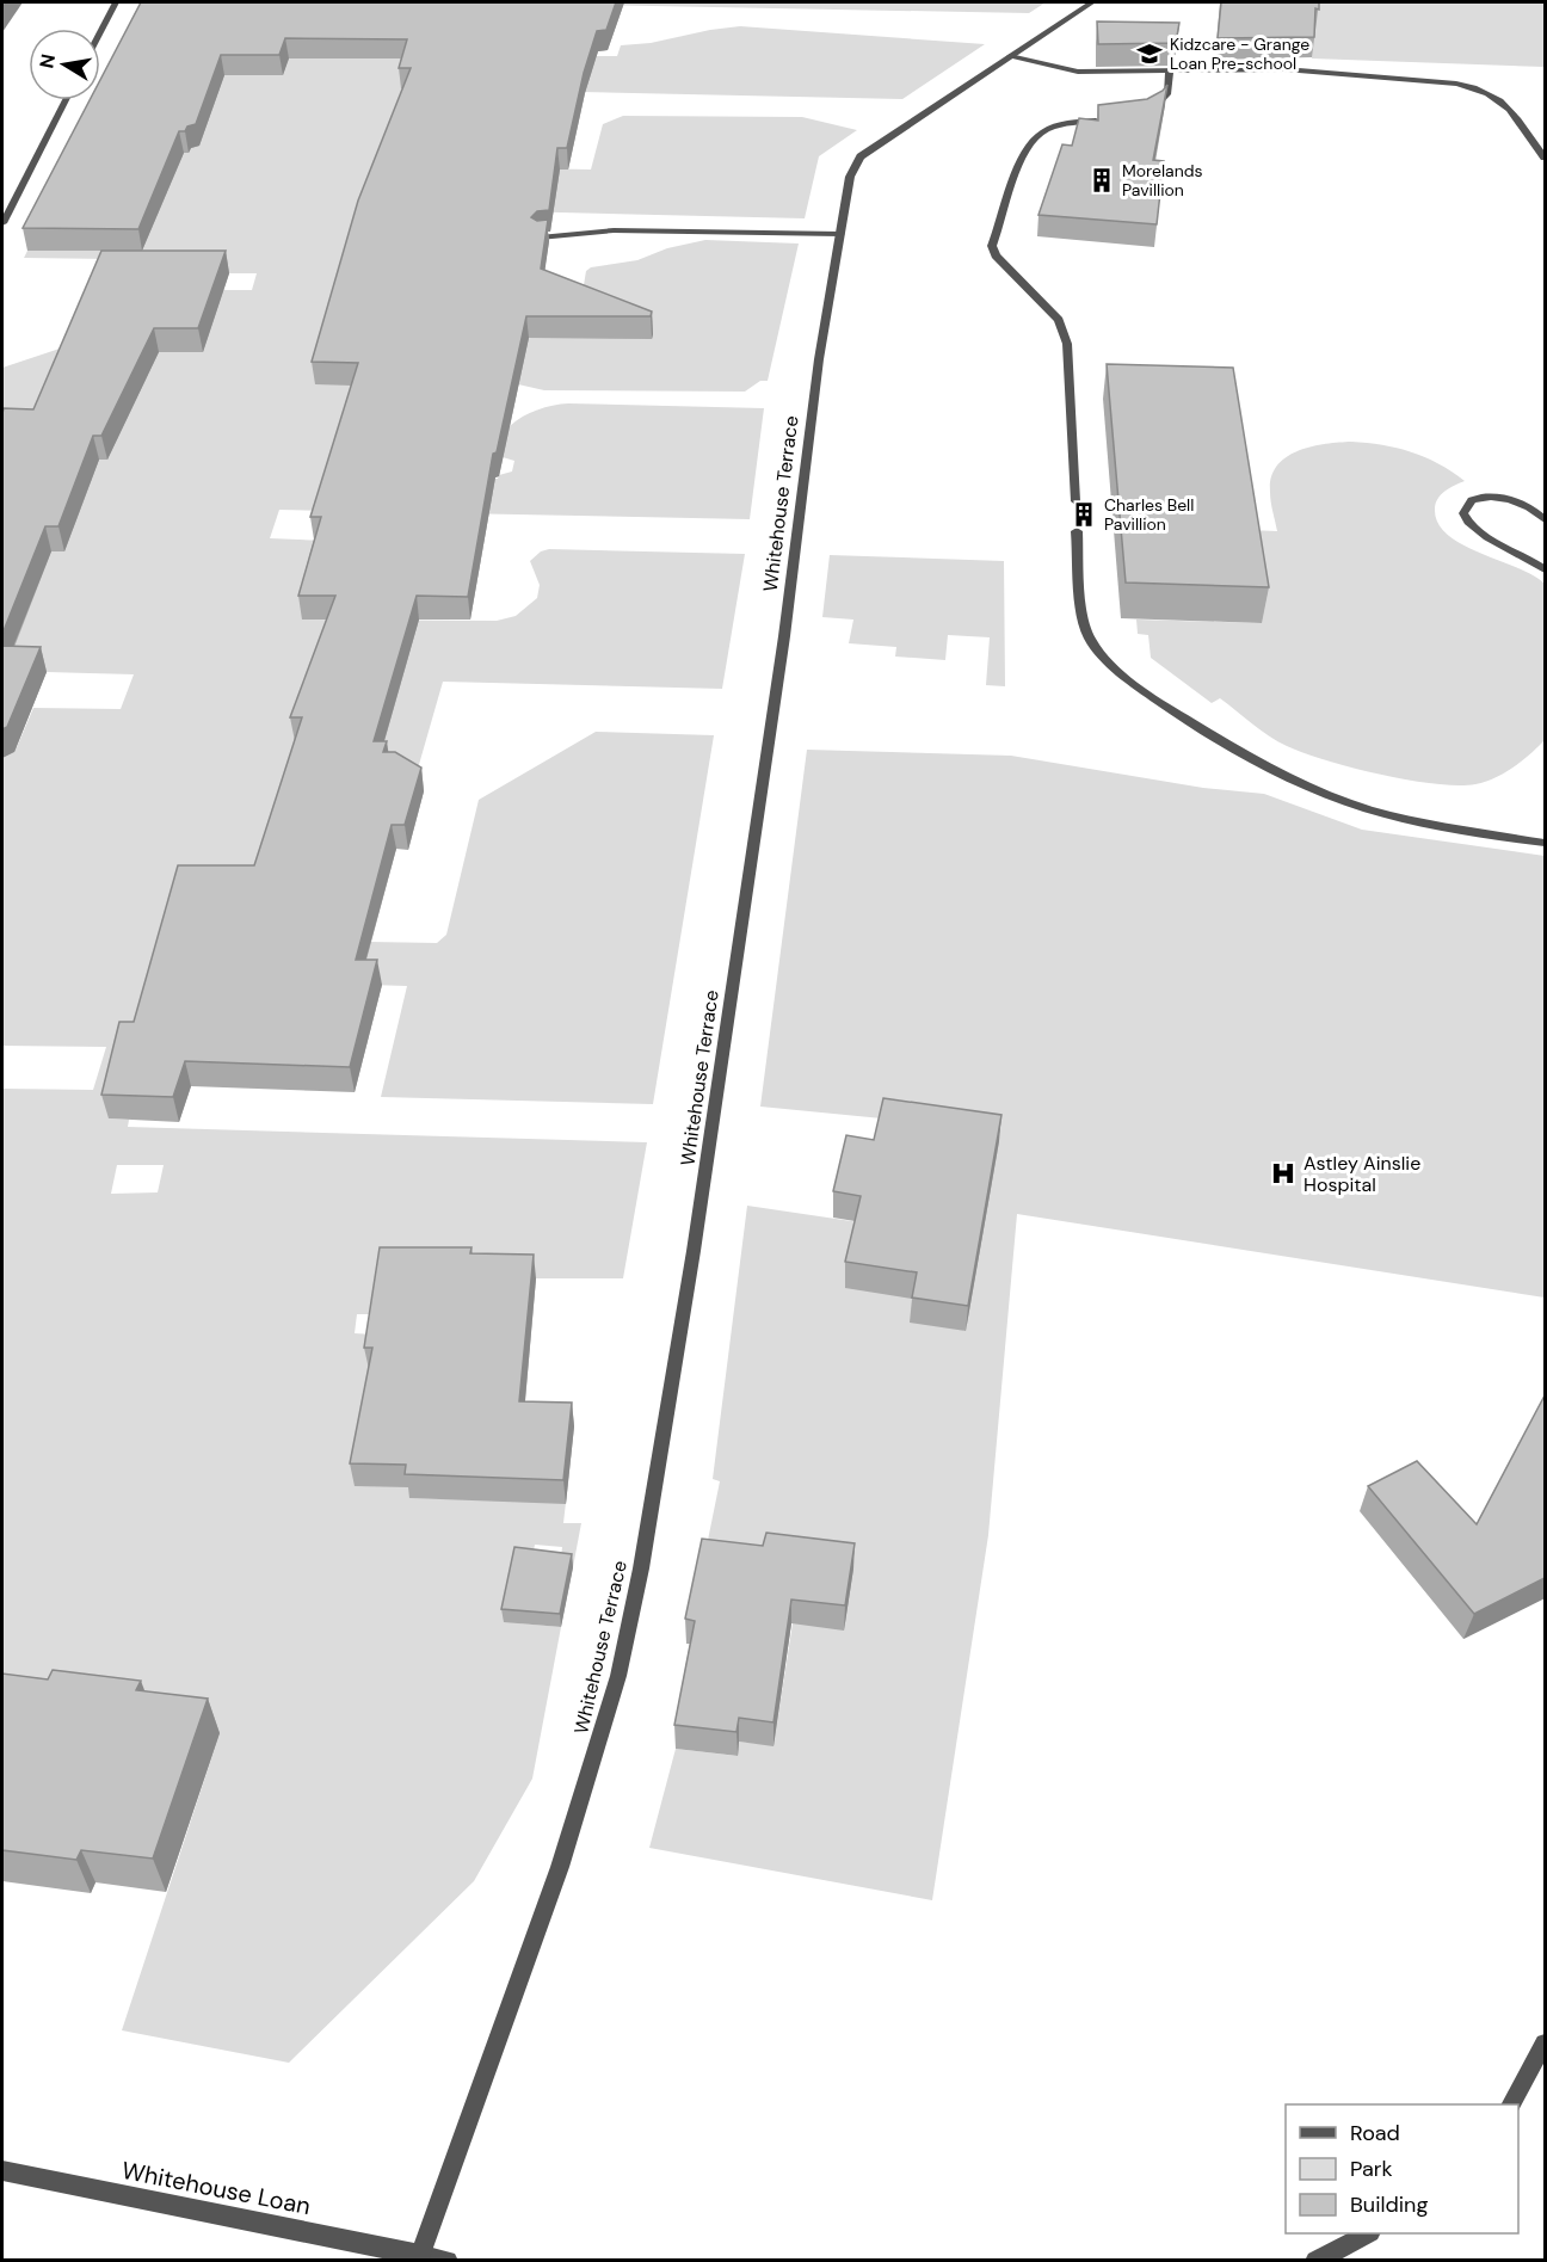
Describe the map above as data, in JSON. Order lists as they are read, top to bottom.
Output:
{
  "streets": {
    "street": ["Whitehouse Terrace", "Whitehouse Loan"]
  },
  "crossings": [
    ["Whitehouse Terrace", "Whitehouse Loan"]
  ],
  "places": {
    "school or university": ["Kidzcare - Grange Loan Pre-school"],
    "building": ["Morelands Pavillion", "Charles Bell Pavillion"],
    "hospital": ["Astley Ainslie Hospital"]
  },
  "legend": ["Road", "Park", "Building"],
  "north": "left"
}
